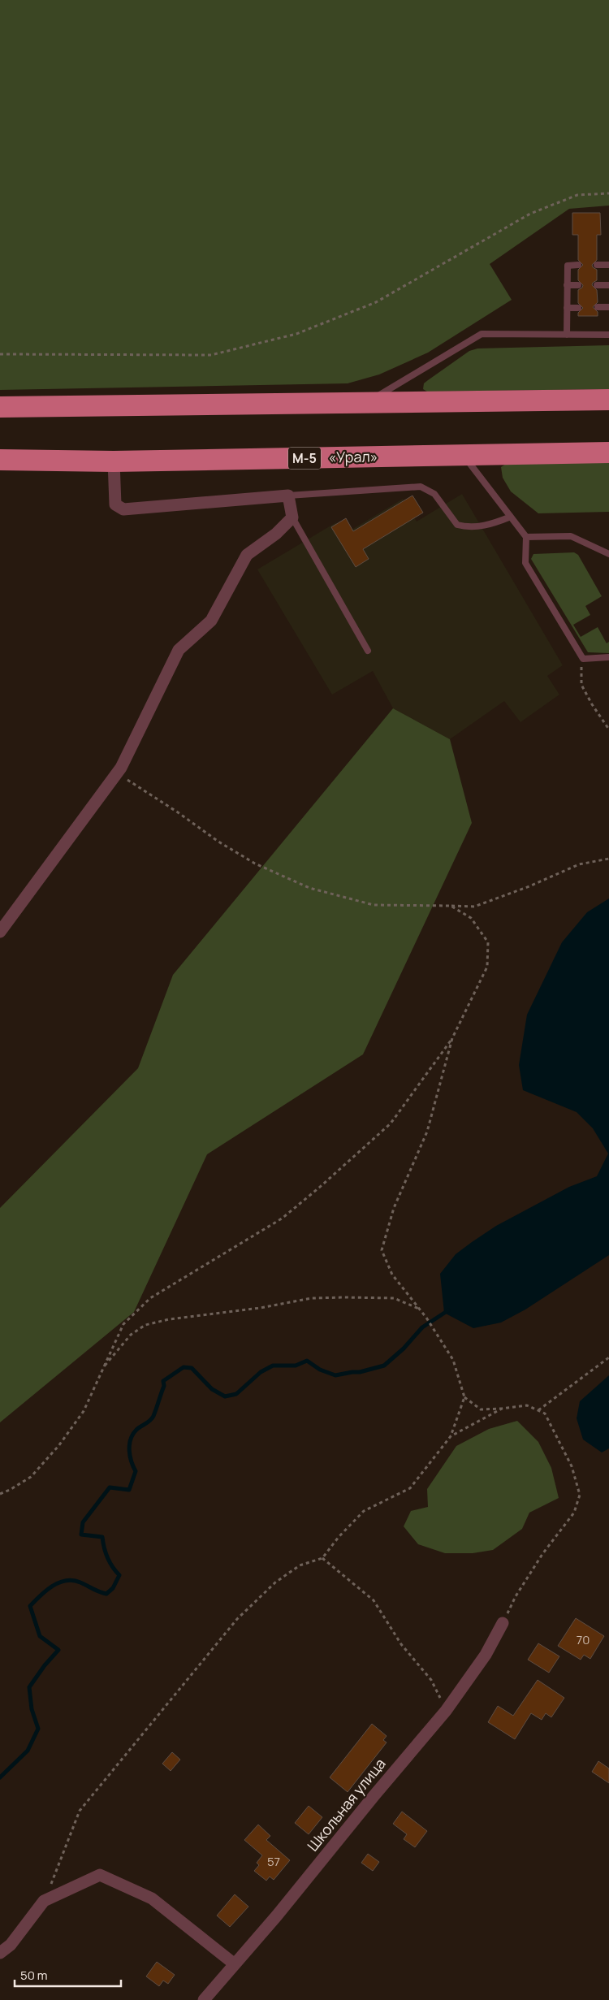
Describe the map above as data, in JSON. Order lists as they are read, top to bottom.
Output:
{
  "streets": {
    "highway": ["«Урал»", "М-5"],
    "street": ["Школьная улица"]
  },
  "house_numbers": ["70", "57"],
  "scale_bar": "50 m"
}
